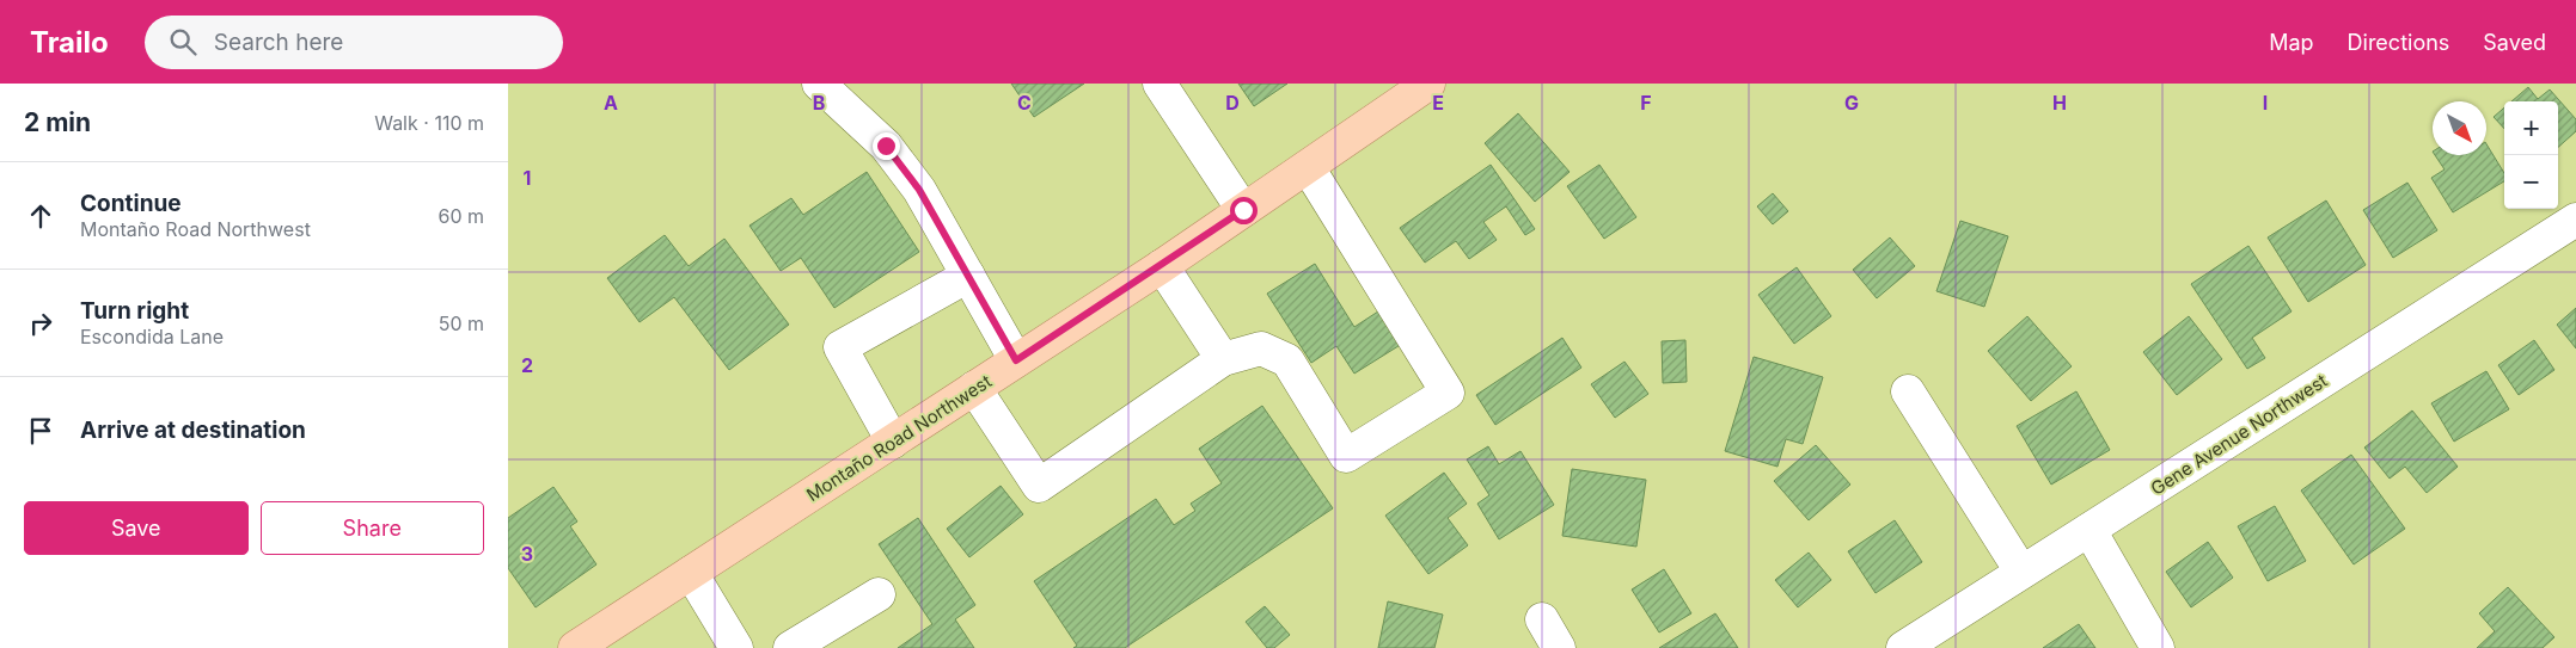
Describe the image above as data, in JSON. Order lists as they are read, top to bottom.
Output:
{
  "streets": {
    "main road": ["Montaño Road Northwest"],
    "street": ["Gene Avenue Northwest"]
  },
  "north": "bottom right",
  "page": {
    "header": "Trailo",
    "search": "Search here",
    "nav": ["Map", "Directions", "Saved"],
    "heading": ["2 min", "Walk · 110 m"],
    "map_buttons": ["+", "−"],
    "list": [
      ["Continue", "Montaño Road Northwest", "60 m"],
      ["Turn right", "Escondida Lane", "50 m"],
      "Arrive at destination"
    ],
    "buttons": ["Save", "Share"]
  },
  "grid": {
    "columns": [
      "A",
      "B",
      "C",
      "D",
      "E",
      "F",
      "G",
      "H",
      "I"
    ],
    "rows": ["1", "2", "3"]
  }
}
